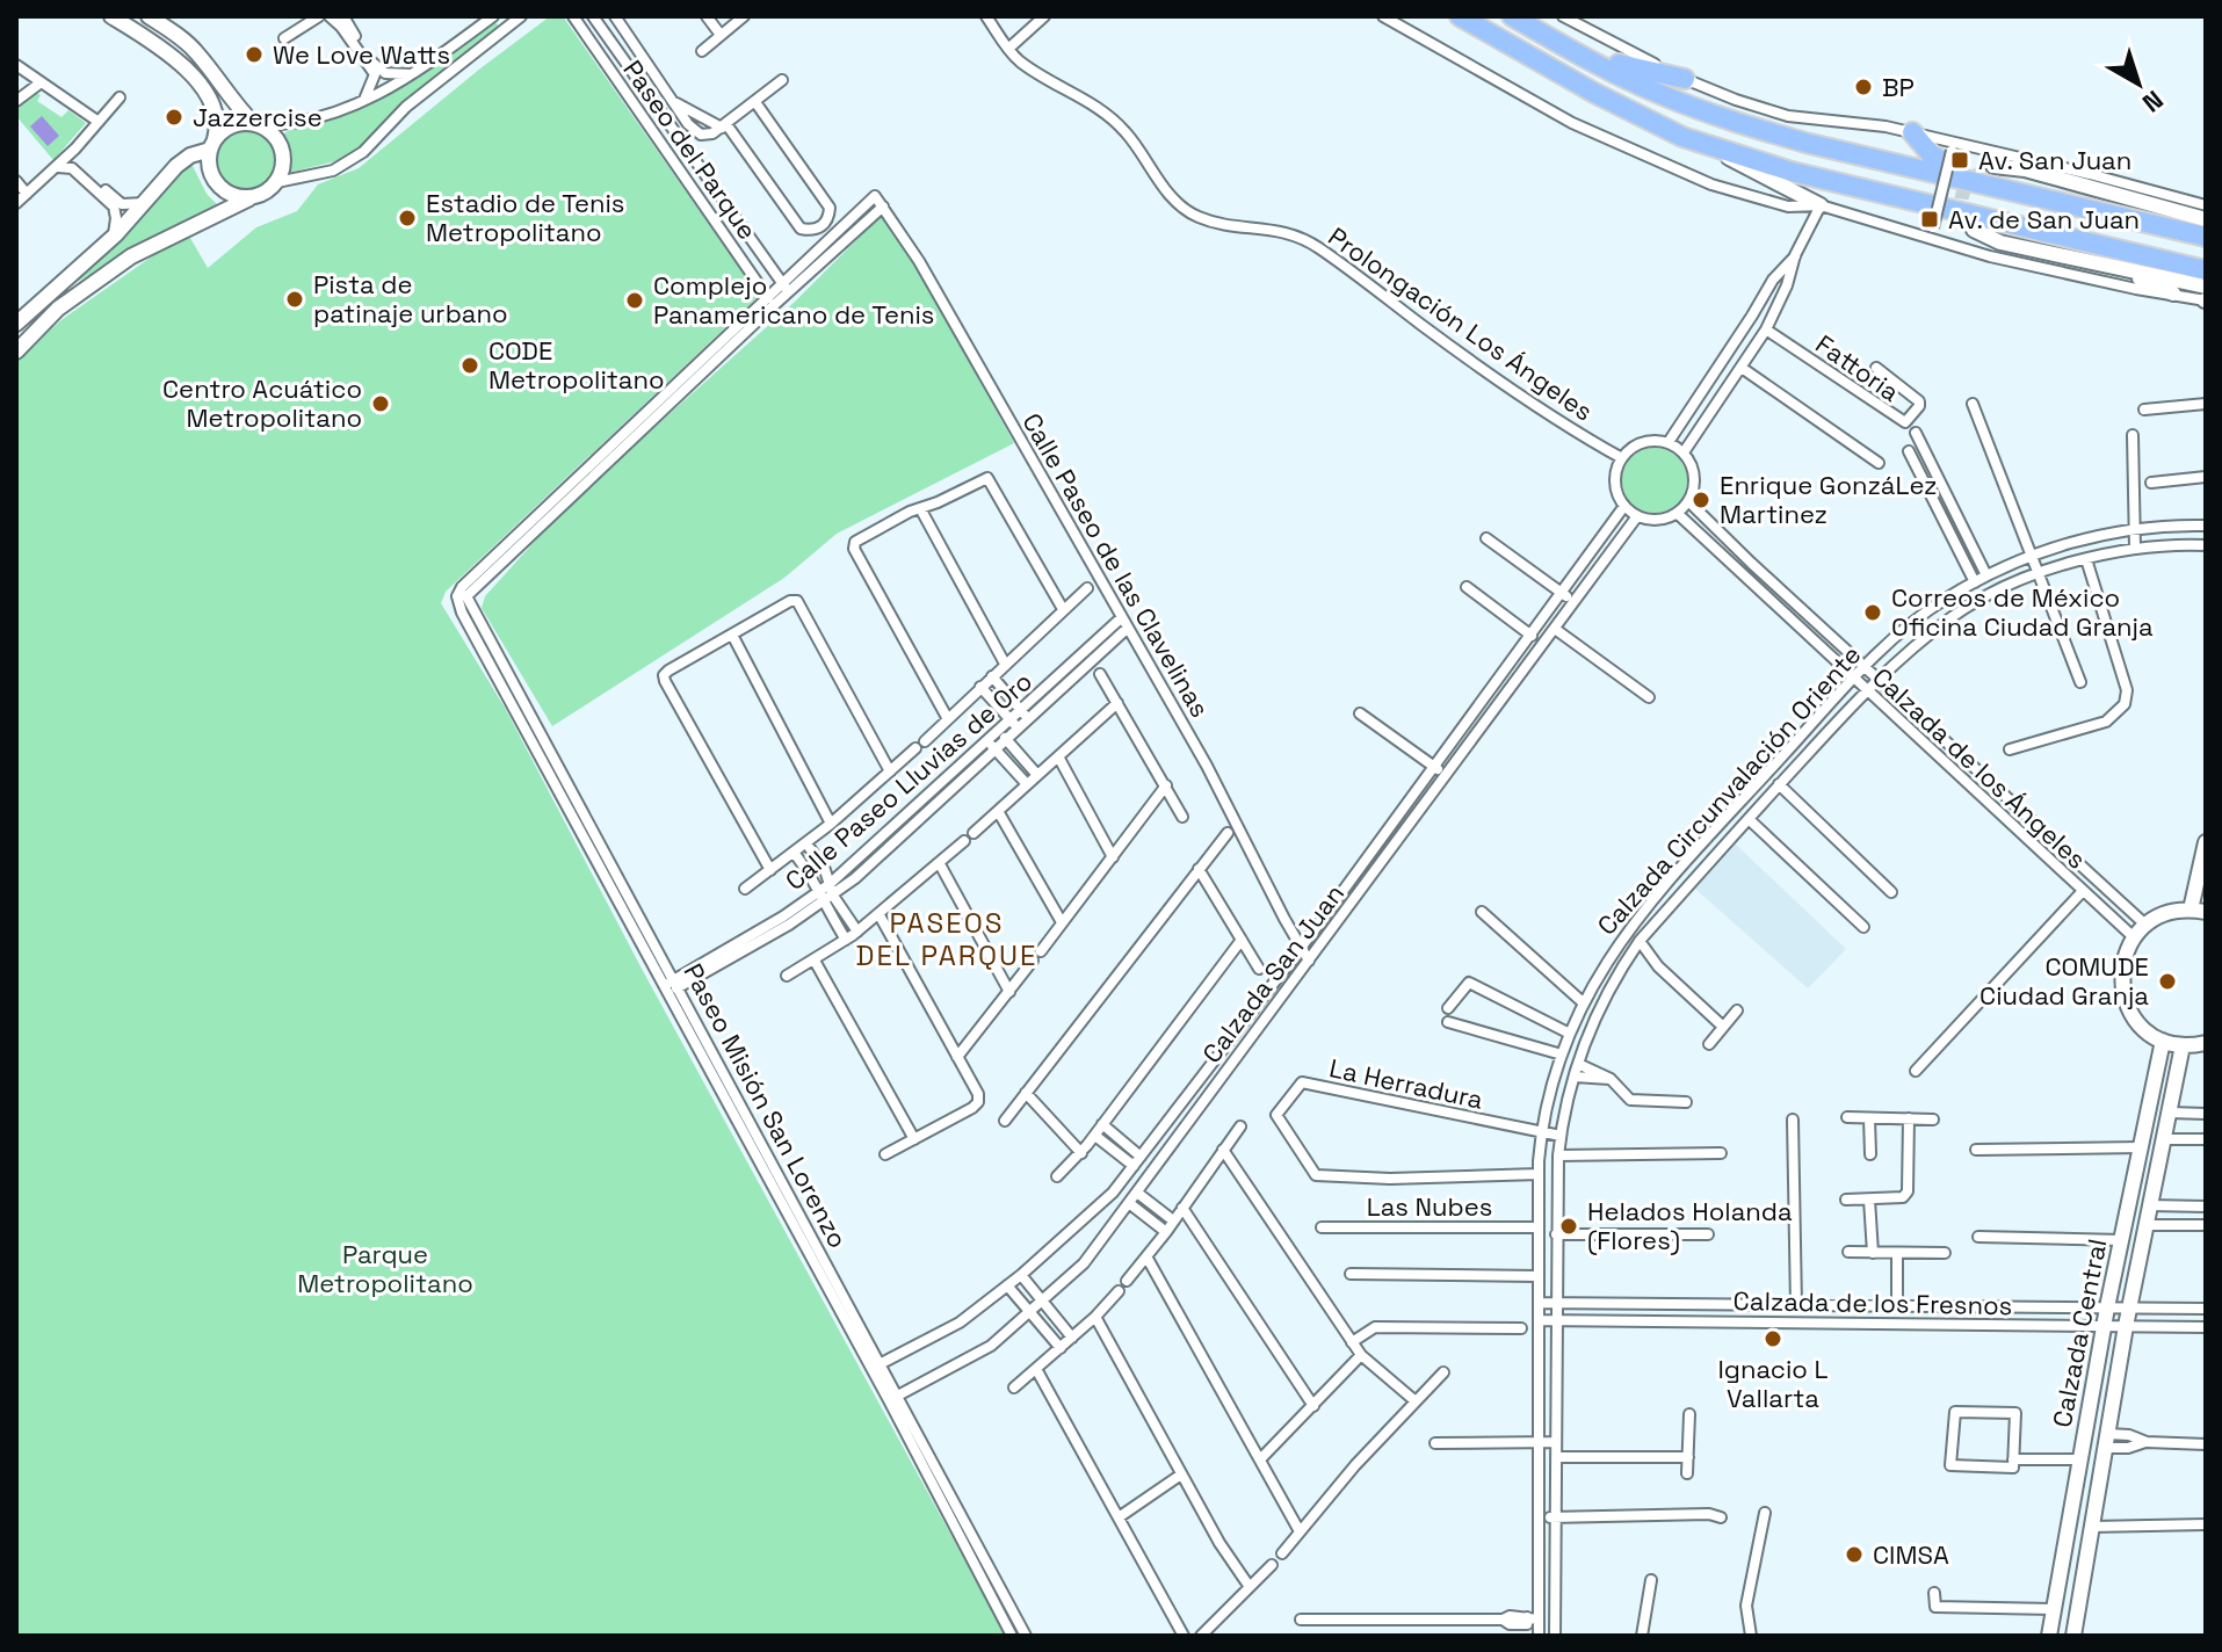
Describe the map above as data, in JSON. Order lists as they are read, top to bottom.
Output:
{
  "streets": {
    "street": [
      "Paseo del Parque",
      "Prolongación Los Ángeles",
      "Fattoria",
      "Calle Paseo de las Clavelinas",
      "Calzada de los Ángeles",
      "Calle Paseo Lluvias de Oro",
      "Calzada Circunvalación Oriente",
      "Calzada San Juan",
      "La Herradura",
      "Paseo Misión San Lorenzo",
      "Las Nubes",
      "Calzada de los Fresnos",
      "Calzada Central"
    ]
  },
  "crossings": [
    ["Paseo del Parque", "Calle Paseo de las Clavelinas"],
    ["Prolongación Los Ángeles", "Calzada de los Ángeles"],
    ["Prolongación Los Ángeles", "Calzada San Juan"],
    ["Calle Paseo de las Clavelinas", "Calle Paseo Lluvias de Oro"],
    ["Calle Paseo de las Clavelinas", "Calzada San Juan"],
    ["Calzada de los Ángeles", "Calzada Circunvalación Oriente"],
    ["Calzada de los Ángeles", "Calzada San Juan"],
    ["Calle Paseo Lluvias de Oro", "Paseo Misión San Lorenzo"],
    ["Calzada Circunvalación Oriente", "La Herradura"],
    ["Calzada Circunvalación Oriente", "Las Nubes"],
    ["Calzada Circunvalación Oriente", "Calzada de los Fresnos"],
    ["Calzada San Juan", "Paseo Misión San Lorenzo"],
    ["Calzada de los Fresnos", "Calzada Central"]
  ],
  "districts": ["PASEOS DEL PARQUE"],
  "parks": ["Parque Metropolitano"],
  "places": {
    "other": [
      "We Love Watts",
      "BP",
      "Jazzercise",
      "Estadio de Tenis Metropolitano",
      "Pista de patinaje urbano",
      "Complejo Panamericano de Tenis",
      "CODE Metropolitano",
      "Centro Acuático Metropolitano",
      "Enrique GonzáLez Martinez",
      "Correos de México Oficina Ciudad Granja",
      "COMUDE Ciudad Granja",
      "Helados Holanda (Flores)",
      "Ignacio L Vallarta",
      "CIMSA"
    ],
    "transit": ["Av. San Juan", "Av. de San Juan"]
  },
  "north": "bottom right"
}
